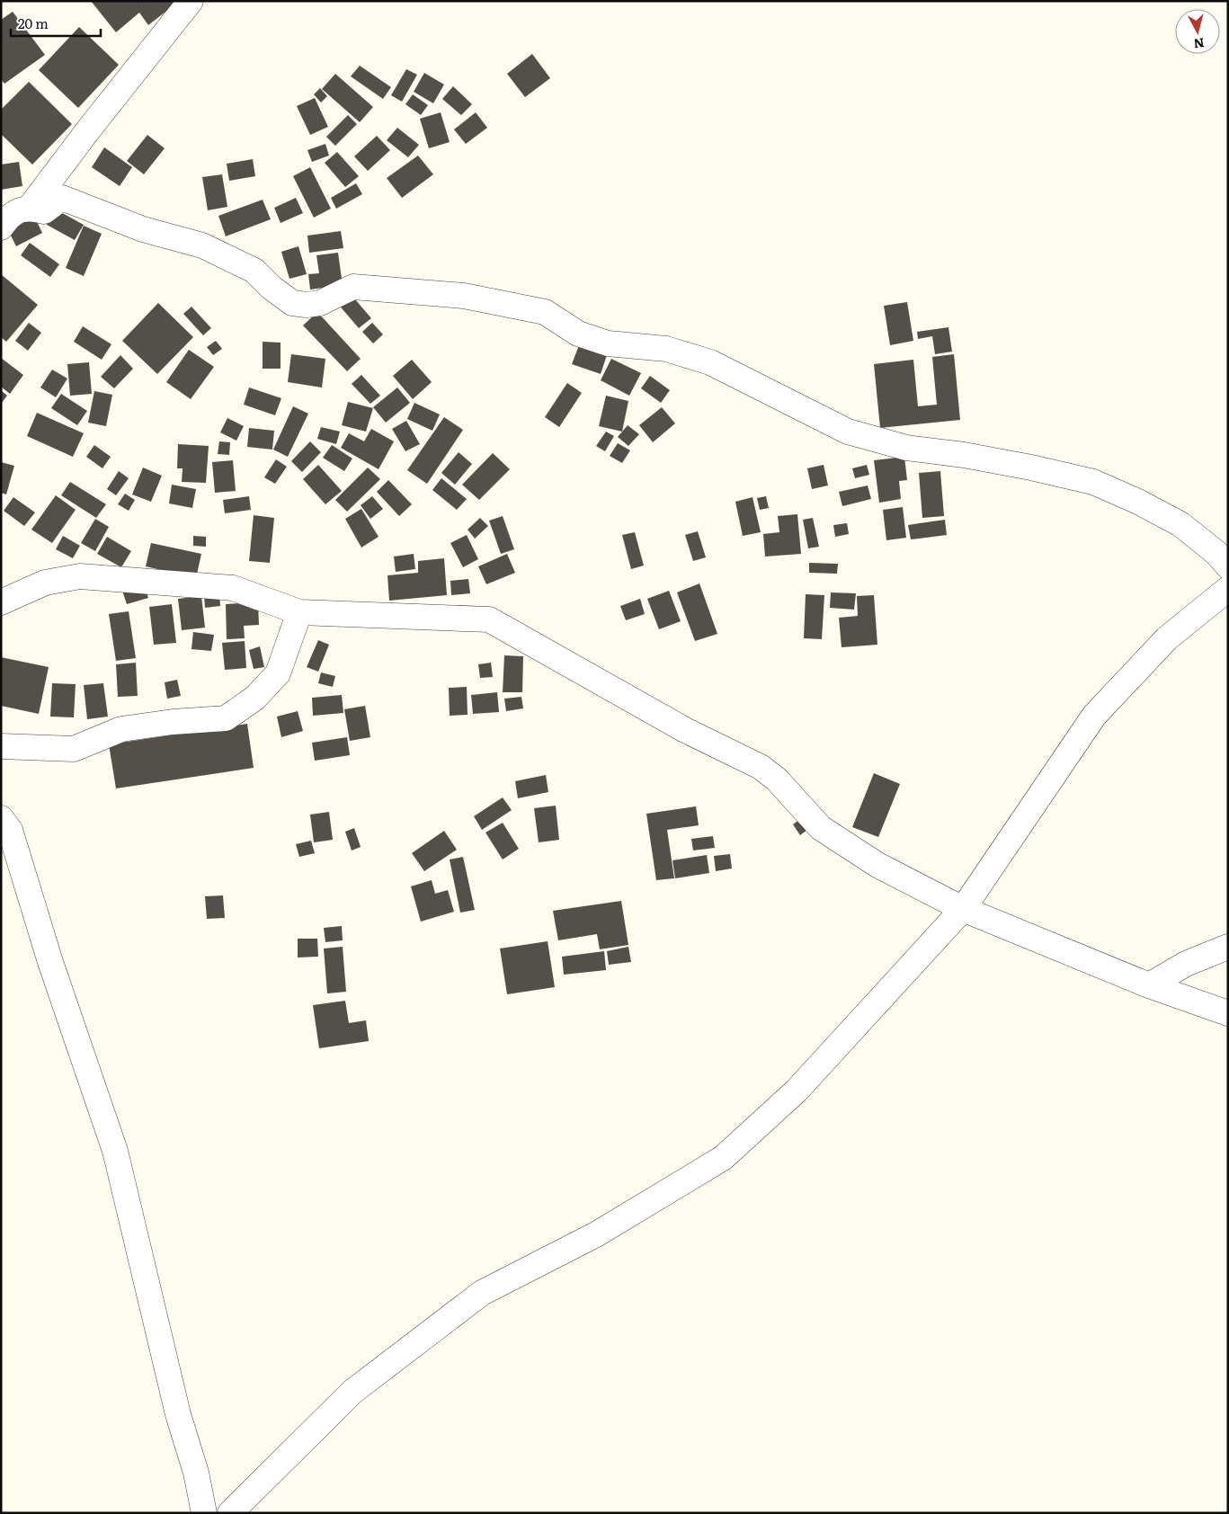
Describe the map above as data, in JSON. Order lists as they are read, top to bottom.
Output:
{
  "scale_bar": "20 m",
  "north": "bottom"
}
